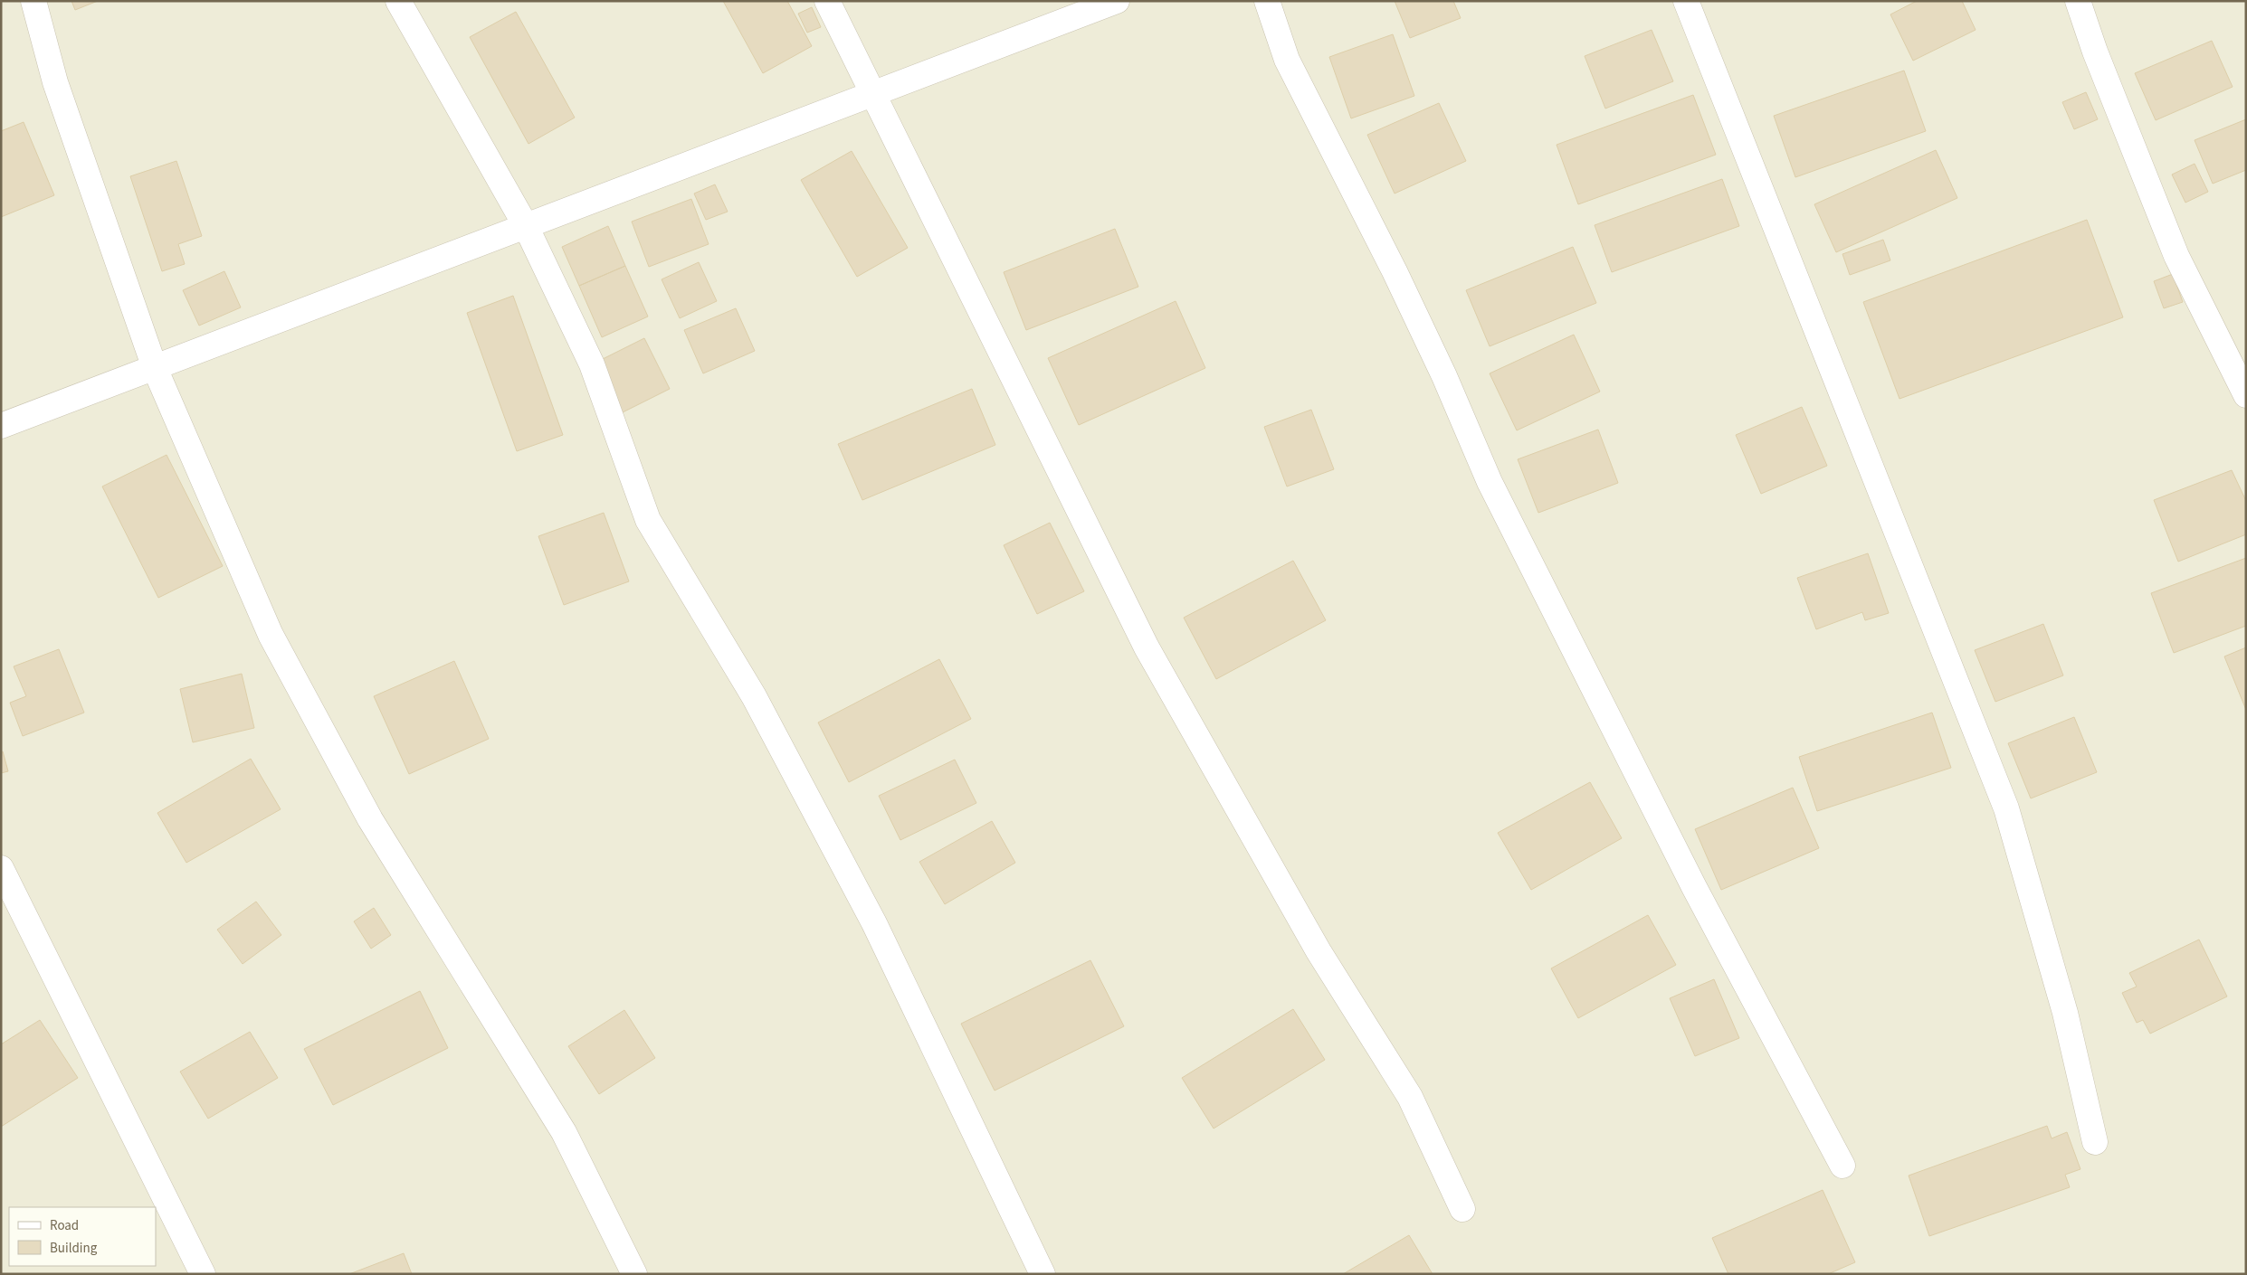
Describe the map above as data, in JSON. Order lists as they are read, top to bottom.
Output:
{
  "legend": ["Road", "Building"]
}
